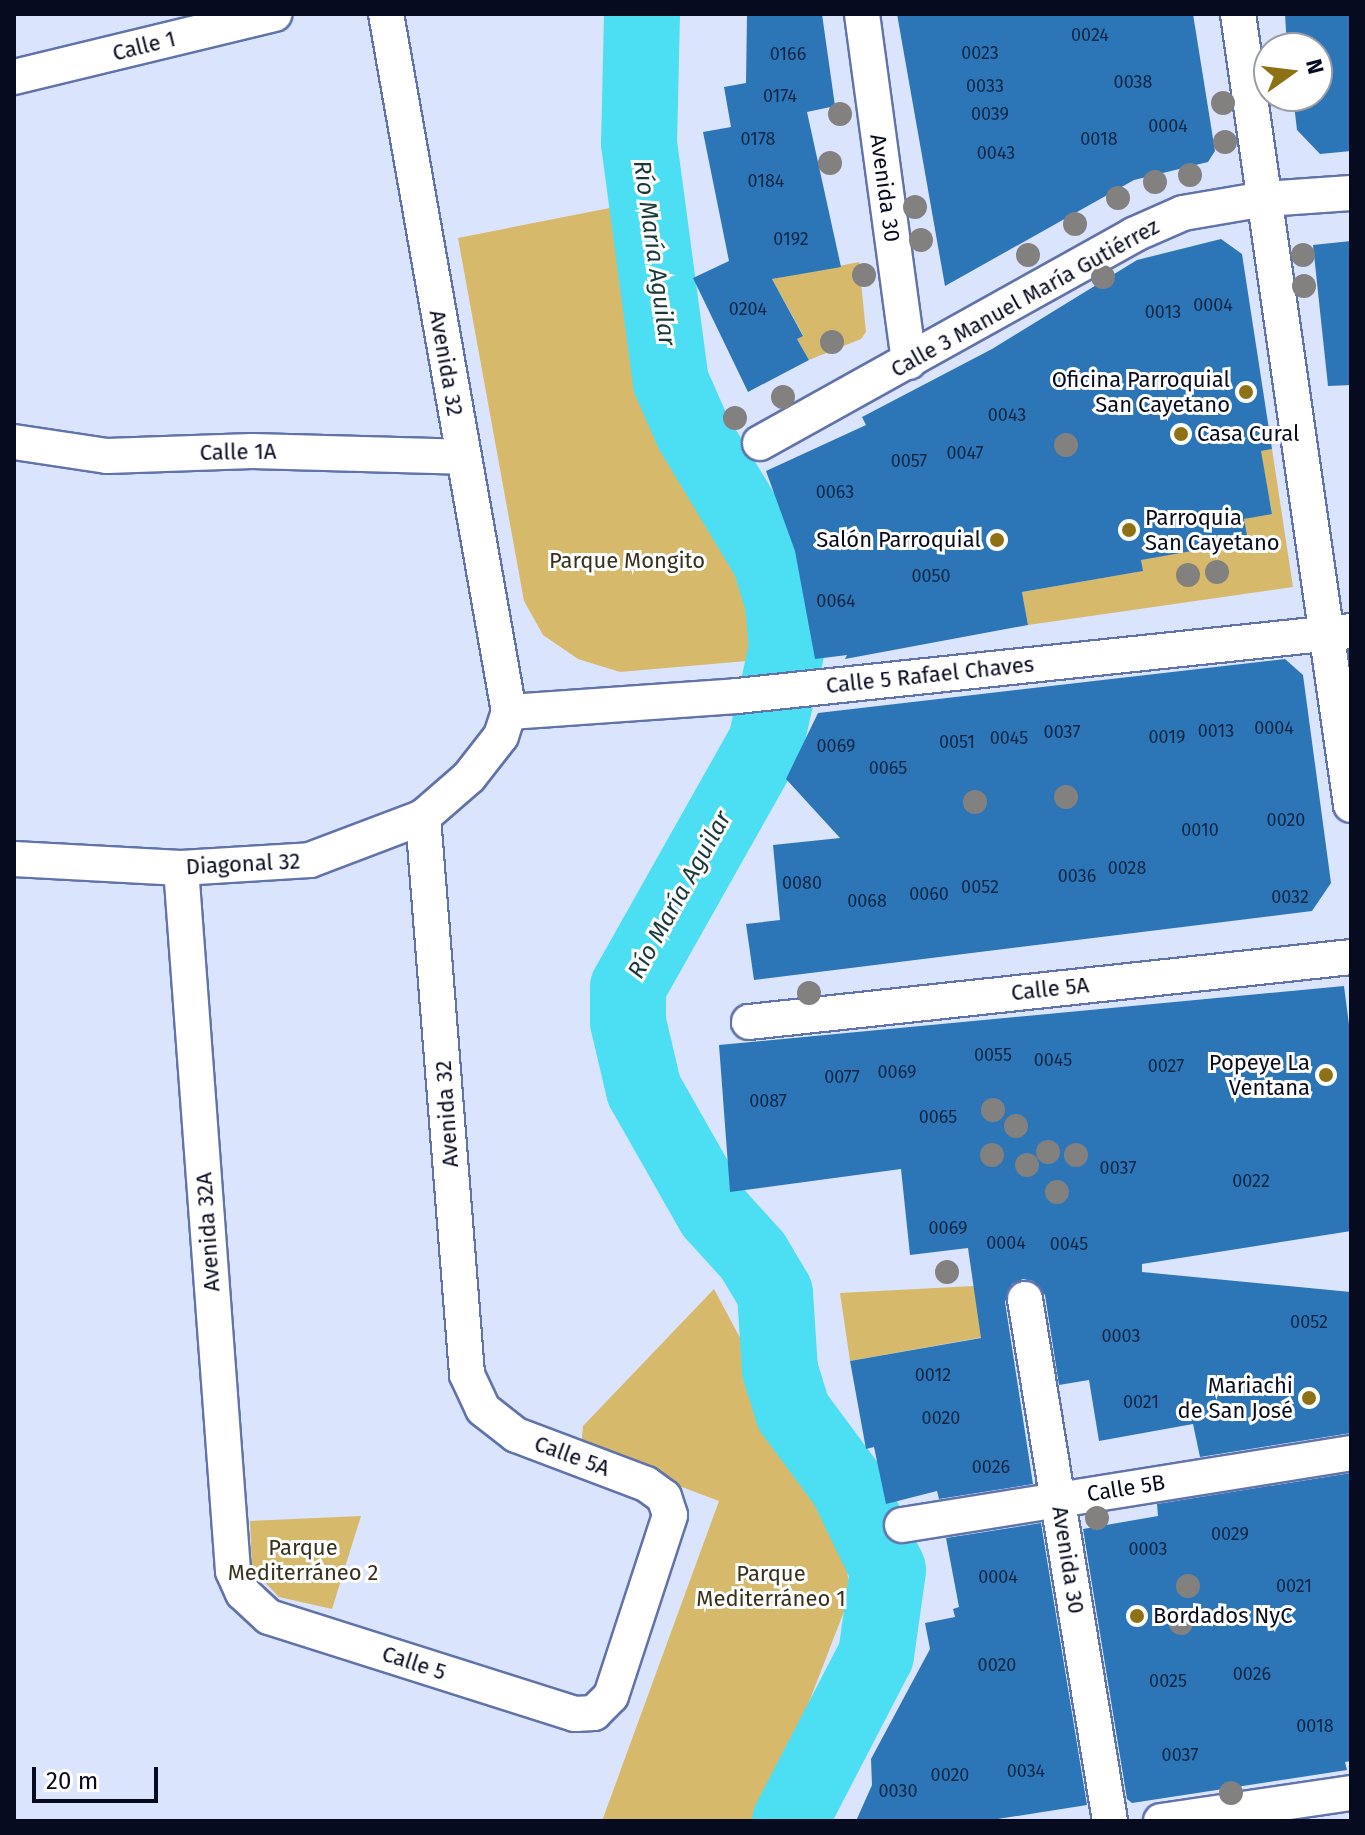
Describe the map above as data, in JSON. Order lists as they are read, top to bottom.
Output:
{
  "streets": {
    "street": [
      "Calle 1",
      "Avenida 30",
      "Calle 3 Manuel María Gutiérrez",
      "Avenida 32",
      "Calle 1A",
      "Calle 5 Rafael Chaves",
      "Diagonal 32",
      "Calle 5A",
      "Avenida 32A",
      "Calle 5B",
      "Calle 5"
    ]
  },
  "crossings": [
    ["Avenida 30", "Calle 3 Manuel María Gutiérrez"],
    ["Avenida 30", "Calle 5B"],
    ["Avenida 32", "Calle 1A"],
    ["Avenida 32", "Calle 5 Rafael Chaves"],
    ["Avenida 32", "Diagonal 32"],
    ["Avenida 32", "Calle 5A"],
    ["Calle 5 Rafael Chaves", "Diagonal 32"],
    ["Diagonal 32", "Avenida 32A"],
    ["Calle 5A", "Calle 5"],
    ["Avenida 32A", "Calle 5"]
  ],
  "water": ["Río María Aguilar"],
  "parks": ["Parque Mongito", "Parque Mediterráneo 2", "Parque Mediterráneo 1"],
  "places": [
    "Oficina Parroquial San Cayetano",
    "Casa Cural",
    "Parroquia San Cayetano",
    "Salón Parroquial",
    "Popeye La Ventana",
    "Mariachi de San José",
    "Bordados NyC"
  ],
  "house_numbers": [
    "0024",
    "0023",
    "0166",
    "0038",
    "0033",
    "0174",
    "0039",
    "0004",
    "0178",
    "0018",
    "0043",
    "0184",
    "0192",
    "0004",
    "0204",
    "0013",
    "0043",
    "0047",
    "0057",
    "0063",
    "0050",
    "0064",
    "0004",
    "0013",
    "0037",
    "0019",
    "0045",
    "0051",
    "0069",
    "0065",
    "0020",
    "0010",
    "0028",
    "0036",
    "0080",
    "0052",
    "0060",
    "0032",
    "0068",
    "0055",
    "0045",
    "0027",
    "0069",
    "0077",
    "0087",
    "0065",
    "0037",
    "0022",
    "0069",
    "0004",
    "0045",
    "0052",
    "0003",
    "0012",
    "0021",
    "0020",
    "0026",
    "0029",
    "0003",
    "0004",
    "0021",
    "0020",
    "0026",
    "0025",
    "0018",
    "0037",
    "0034",
    "0020",
    "0030"
  ],
  "scale_bar": "20 m",
  "north": "right"
}
